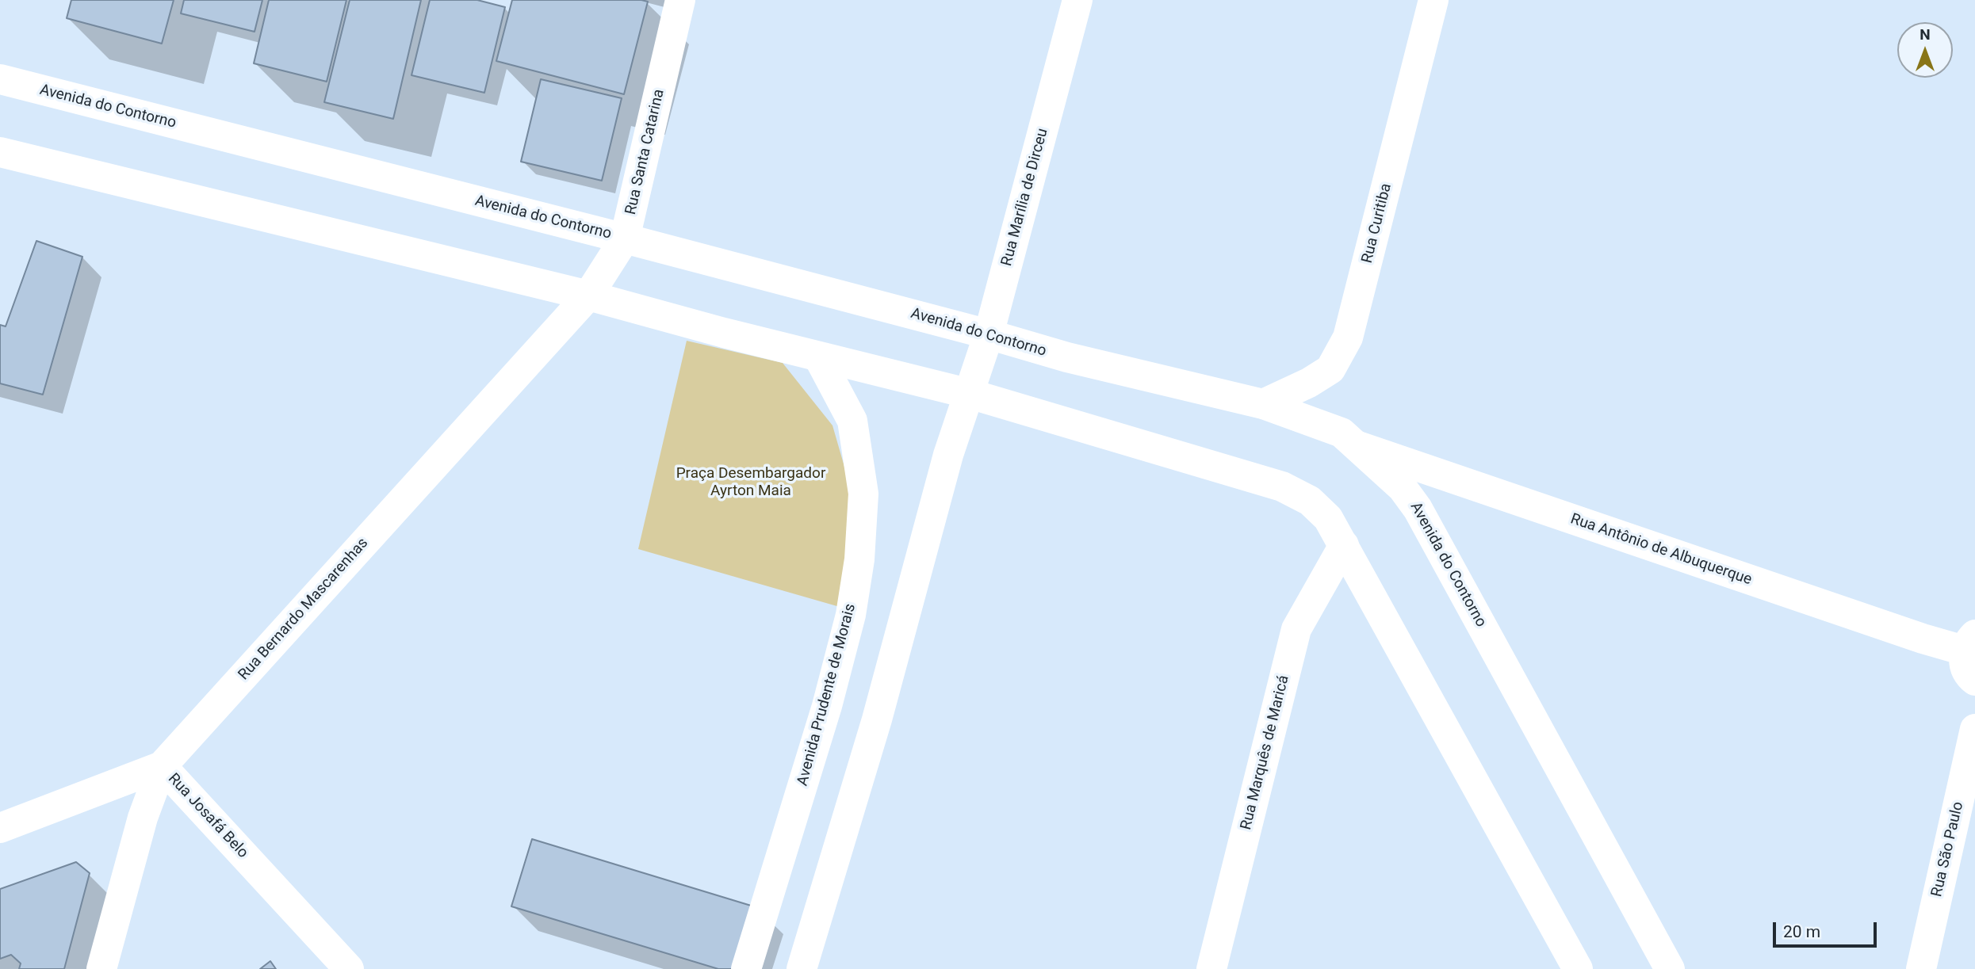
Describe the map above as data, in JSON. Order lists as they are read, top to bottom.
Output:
{
  "streets": {
    "street": [
      "Avenida do Contorno",
      "Rua Santa Catarina",
      "Rua Marília de Dirceu",
      "Rua Curitiba",
      "Rua Antônio de Albuquerque",
      "Rua Bernardo Mascarenhas",
      "Avenida Prudente de Morais",
      "Rua Marquês de Maricá",
      "Rua Josafá Belo",
      "Rua São Paulo"
    ]
  },
  "crossings": [
    ["Avenida do Contorno", "Rua Santa Catarina"],
    ["Avenida do Contorno", "Rua Marília de Dirceu"],
    ["Avenida do Contorno", "Rua Curitiba"],
    ["Avenida do Contorno", "Rua Antônio de Albuquerque"],
    ["Rua Santa Catarina", "Rua Bernardo Mascarenhas"],
    ["Rua Bernardo Mascarenhas", "Rua Josafá Belo"]
  ],
  "parks": ["Praça Desembargador Ayrton Maia"],
  "scale_bar": "20 m",
  "north": "top"
}
